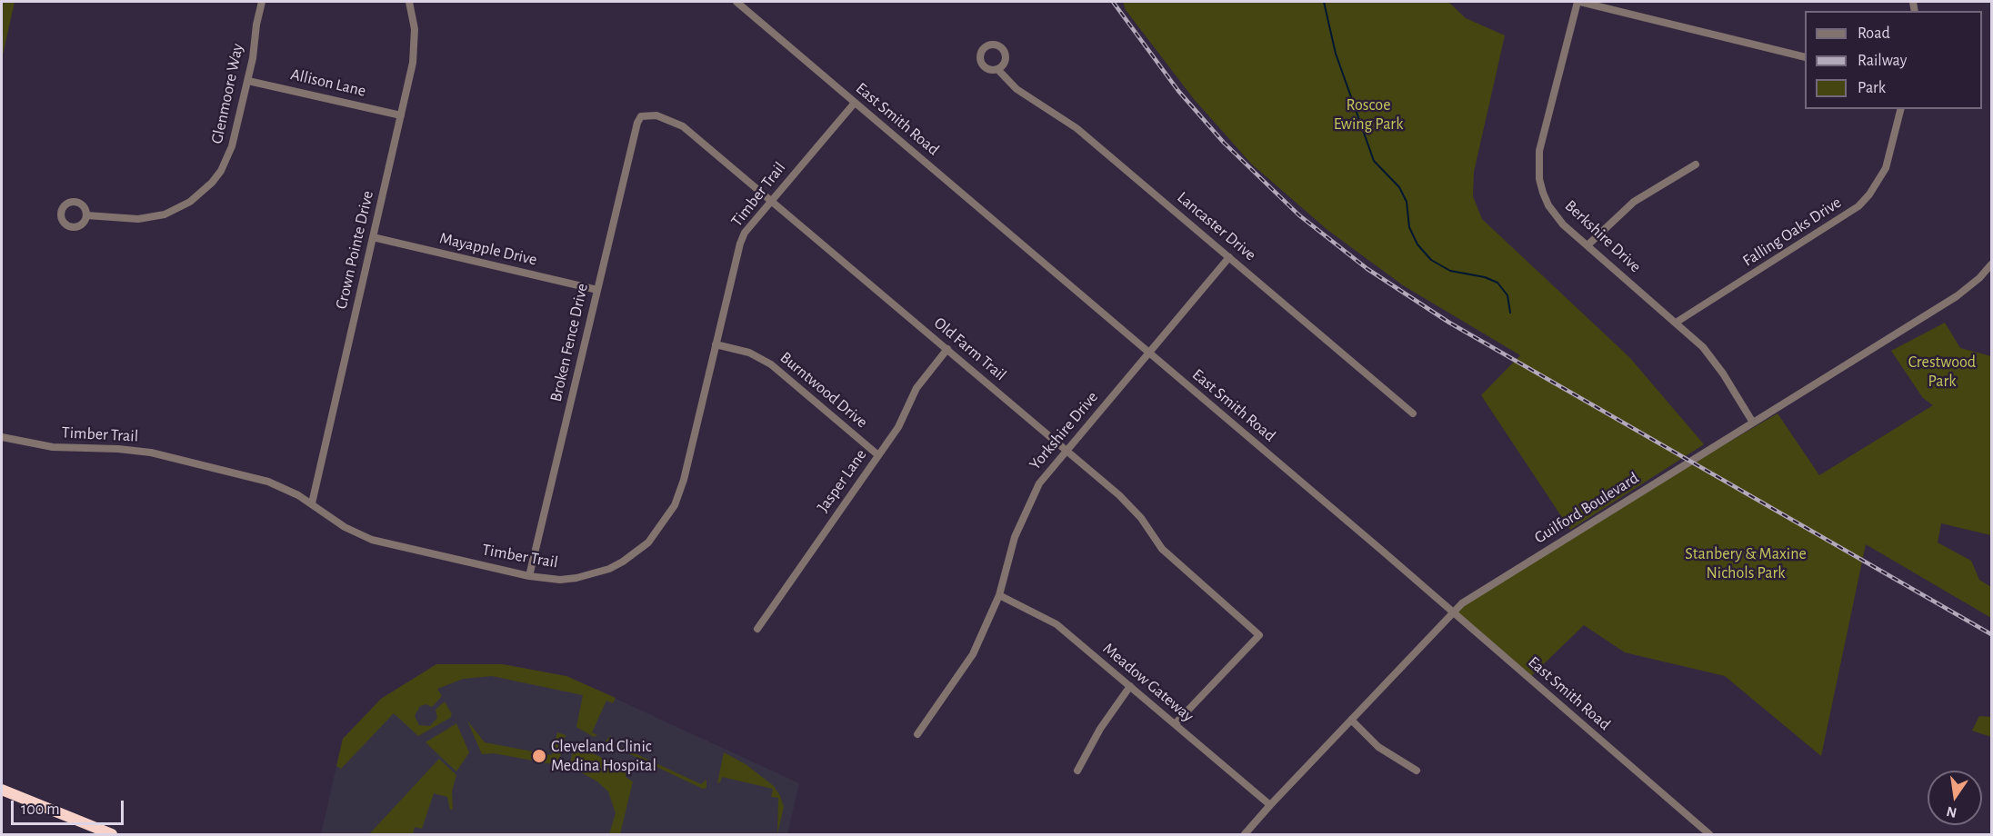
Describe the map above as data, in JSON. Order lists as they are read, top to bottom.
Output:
{
  "streets": {
    "street": [
      "Allison Lane",
      "Glenmoore Way",
      "East Smith Road",
      "Timber Trail",
      "Lancaster Drive",
      "Falling Oaks Drive",
      "Berkshire Drive",
      "Mayapple Drive",
      "Crown Pointe Drive",
      "Broken Fence Drive",
      "Old Farm Trail",
      "Burntwood Drive",
      "Yorkshire Drive",
      "Jasper Lane",
      "Guilford Boulevard",
      "Meadow Gateway"
    ]
  },
  "crossings": [
    ["Allison Lane", "Glenmoore Way"],
    ["Allison Lane", "Crown Pointe Drive"],
    ["East Smith Road", "Timber Trail"],
    ["East Smith Road", "Yorkshire Drive"],
    ["East Smith Road", "Guilford Boulevard"],
    ["Timber Trail", "Crown Pointe Drive"],
    ["Timber Trail", "Broken Fence Drive"],
    ["Timber Trail", "Old Farm Trail"],
    ["Timber Trail", "Burntwood Drive"],
    ["Lancaster Drive", "Yorkshire Drive"],
    ["Falling Oaks Drive", "Berkshire Drive"],
    ["Berkshire Drive", "Guilford Boulevard"],
    ["Mayapple Drive", "Crown Pointe Drive"],
    ["Mayapple Drive", "Broken Fence Drive"],
    ["Broken Fence Drive", "Old Farm Trail"],
    ["Old Farm Trail", "Yorkshire Drive"],
    ["Old Farm Trail", "Jasper Lane"],
    ["Old Farm Trail", "Meadow Gateway"],
    ["Burntwood Drive", "Jasper Lane"],
    ["Yorkshire Drive", "Meadow Gateway"],
    ["Guilford Boulevard", "Meadow Gateway"]
  ],
  "parks": ["Roscoe Ewing Park", "Crestwood Park", "Stanbery & Maxine Nichols Park"],
  "places": ["Cleveland Clinic Medina Hospital"],
  "legend": ["Road", "Railway", "Park"],
  "scale_bar": "100 m",
  "north": "bottom"
}
